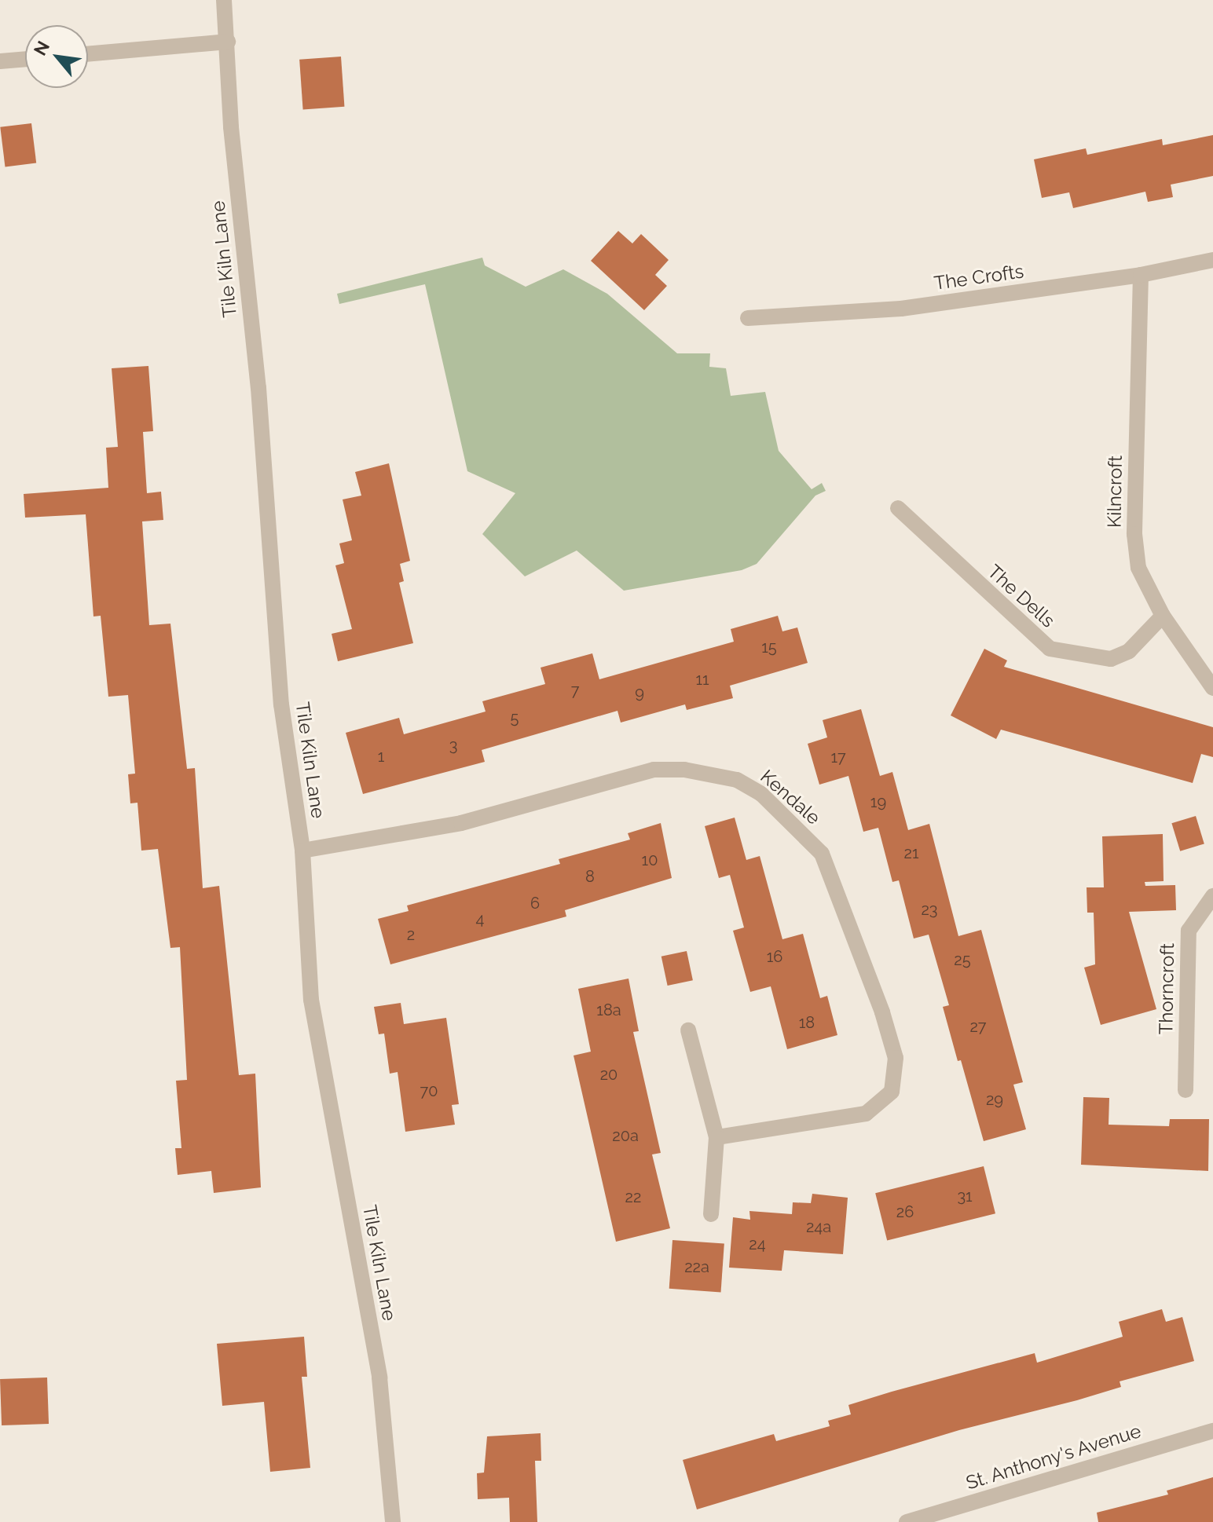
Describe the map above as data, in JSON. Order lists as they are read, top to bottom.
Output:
{
  "streets": {
    "street": [
      "Tile Kiln Lane",
      "The Crofts",
      "Kilncroft",
      "The Dells",
      "Kendale",
      "Thorncroft",
      "St. Anthony's Avenue"
    ]
  },
  "crossings": [
    ["Tile Kiln Lane", "Kendale"],
    ["The Crofts", "Kilncroft"],
    ["Kilncroft", "The Dells"]
  ],
  "house_numbers": [
    "15",
    "11",
    "7",
    "9",
    "5",
    "3",
    "1",
    "17",
    "19",
    "21",
    "10",
    "8",
    "6",
    "23",
    "4",
    "2",
    "16",
    "25",
    "18a",
    "18",
    "27",
    "20",
    "70",
    "29",
    "20a",
    "31",
    "22",
    "26",
    "24a",
    "24",
    "22a"
  ],
  "north": "top left"
}
